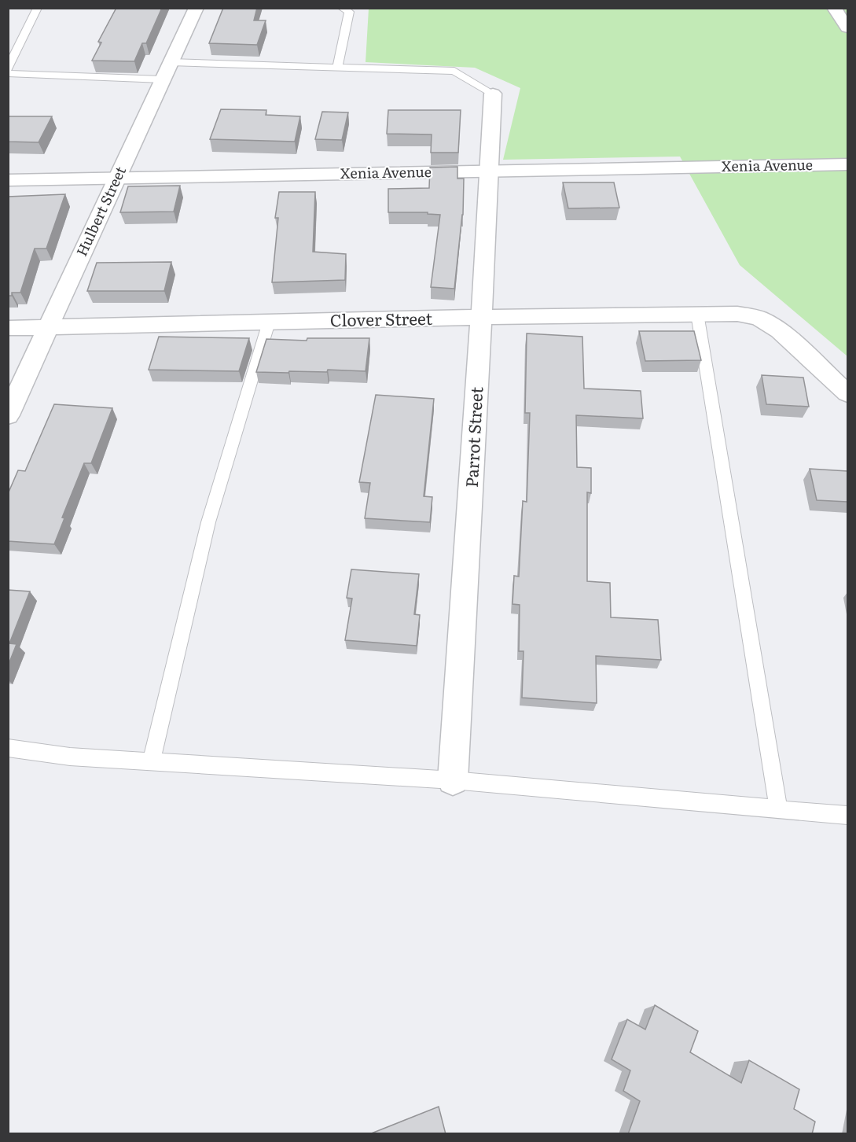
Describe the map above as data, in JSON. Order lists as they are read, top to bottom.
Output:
{
  "streets": {
    "street": [
      "Xenia Avenue",
      "Hulbert Street",
      "Clover Street",
      "Parrot Street"
    ]
  },
  "crossings": [
    ["Xenia Avenue", "Hulbert Street"],
    ["Xenia Avenue", "Parrot Street"],
    ["Hulbert Street", "Clover Street"],
    ["Clover Street", "Parrot Street"]
  ]
}
